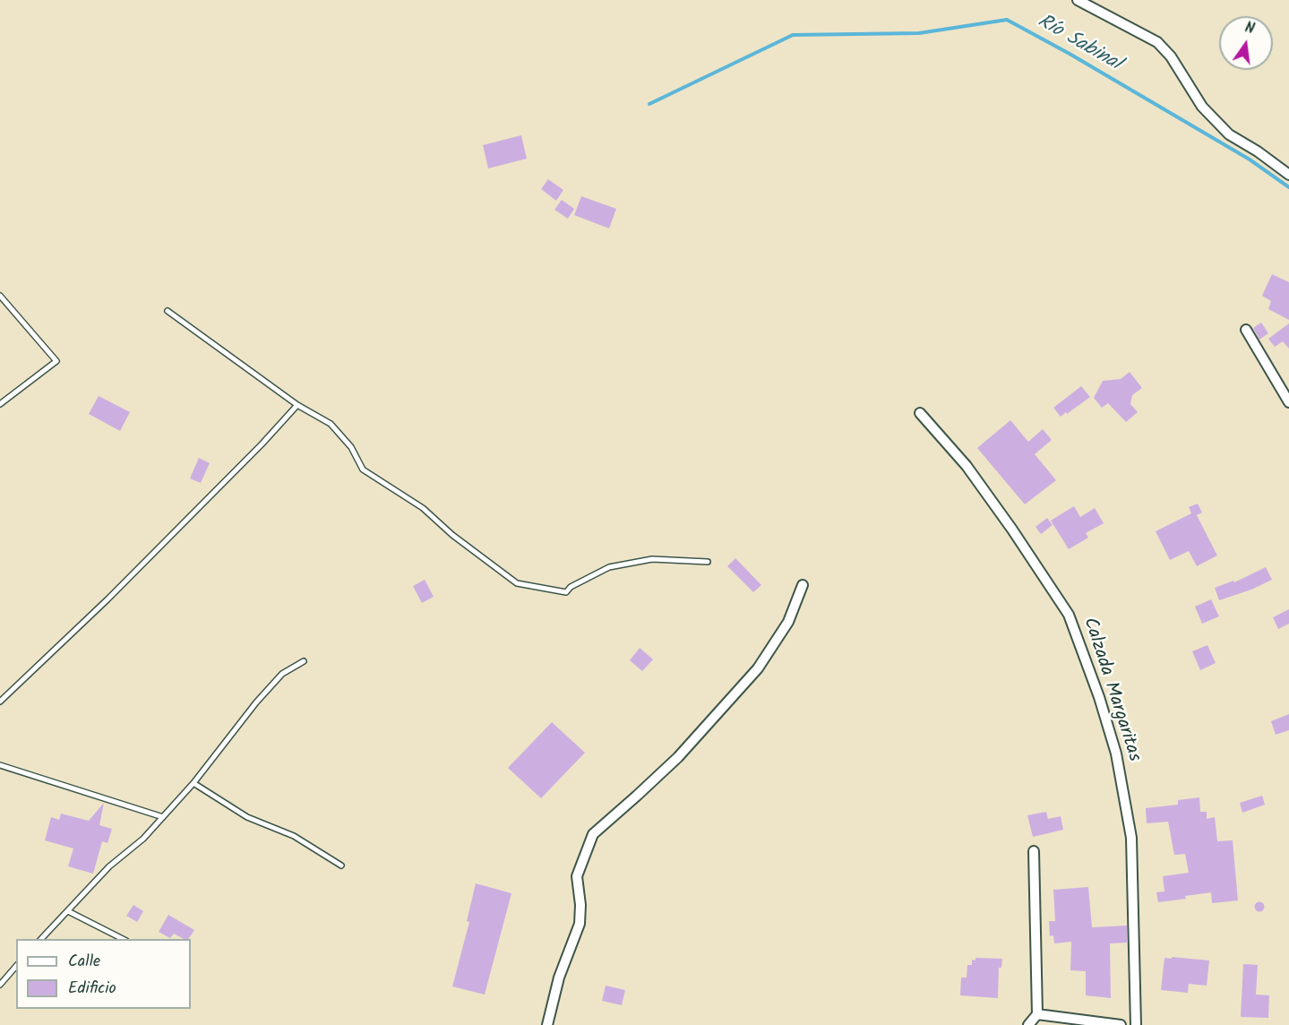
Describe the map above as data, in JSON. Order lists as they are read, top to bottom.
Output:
{
  "streets": {
    "street": ["Calzada Margaritas"]
  },
  "water": ["Río Sabinal"],
  "legend": ["Calle", "Edificio"],
  "north": "top"
}
